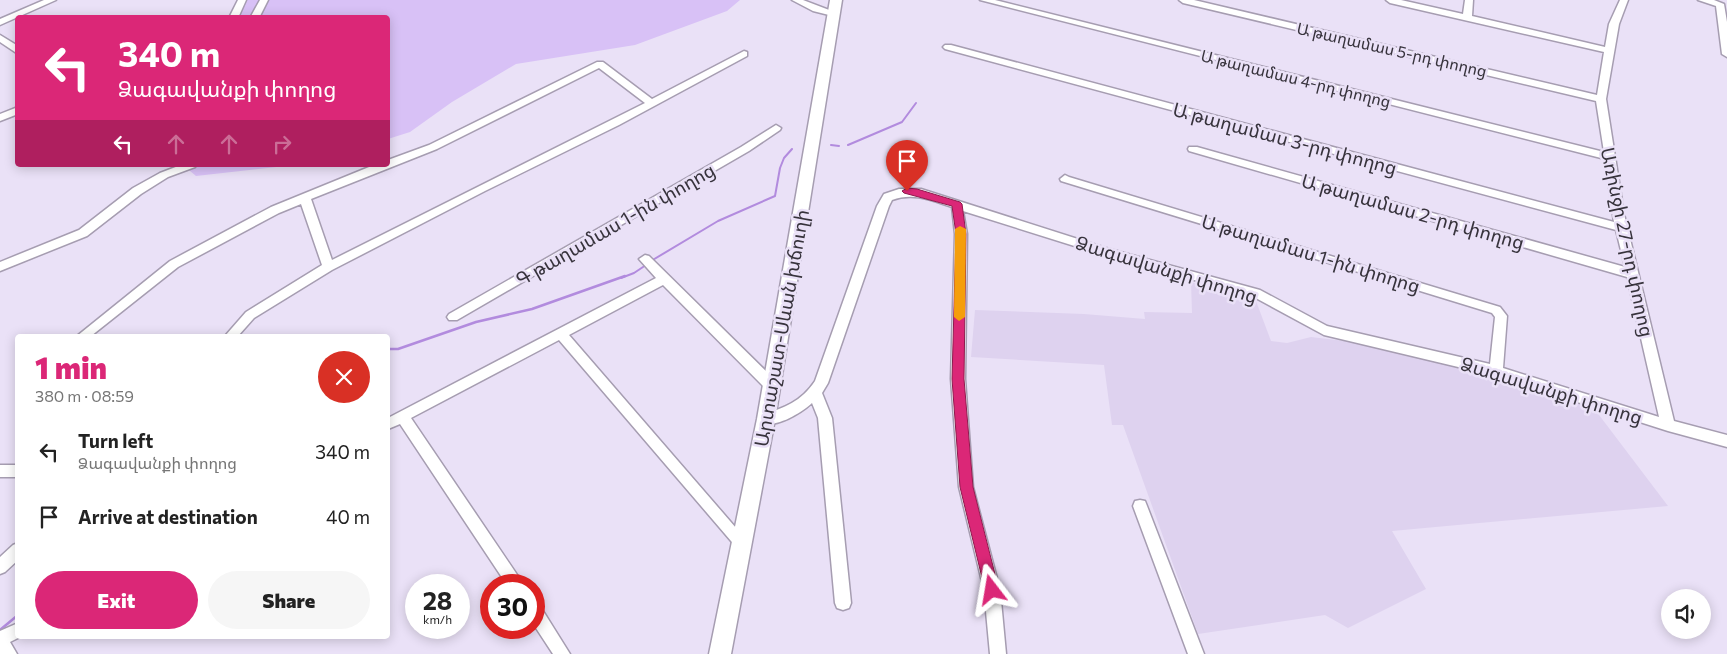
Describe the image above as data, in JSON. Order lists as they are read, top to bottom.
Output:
{
  "streets": {
    "main road": ["Արտաշատ-Սևան խճուղի"],
    "street": [
      "Ա թաղամաս 5-րդ փողոց",
      "Ա թաղամաս 4-րդ փողոց",
      "Ա թաղամաս 3-րդ փողոց",
      "Ա թաղամաս 2-րդ փողոց",
      "Գ թաղամաս 1-ին փողոց",
      "Առինջի 27-րդ փողոց",
      "Ա թաղամաս 1-ին փողոց",
      "Ձագավանքի փողոց"
    ]
  },
  "crossings": [
    ["Ա թաղամաս 5-րդ փողոց", "Առինջի 27-րդ փողոց"],
    ["Ա թաղամաս 4-րդ փողոց", "Առինջի 27-րդ փողոց"],
    ["Ա թաղամաս 3-րդ փողոց", "Առինջի 27-րդ փողոց"],
    ["Ա թաղամաս 2-րդ փողոց", "Առինջի 27-րդ փողոց"],
    ["Առինջի 27-րդ փողոց", "Ձագավանքի փողոց"],
    ["Ա թաղամաս 1-ին փողոց", "Ձագավանքի փողոց"],
    ["Ձագավանքի փողոց", "Արտաշատ-Սևան խճուղի"]
  ],
  "page": {
    "turn": ["340 m", "Ձագավանքի փողոց"],
    "heading": ["1 min", "380 m · 08:59"],
    "list": [
      {
        "name": "Turn left",
        "note": "Ձագավանքի փողոց",
        "value": "340 m"
      },
      {
        "name": "Arrive at destination",
        "value": "40 m"
      }
    ],
    "buttons": ["Exit", "Share"],
    "speed": "28 km/h",
    "limit": "30"
  }
}
